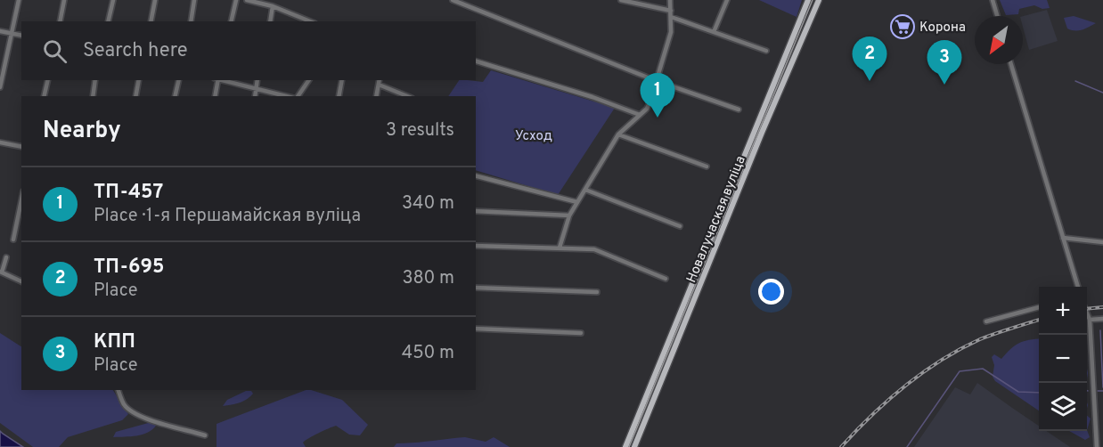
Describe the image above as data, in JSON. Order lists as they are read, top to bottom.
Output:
{
  "streets": {
    "main road": ["Новалучаская вуліца"]
  },
  "parks": ["Усход"],
  "places": {
    "supermarket": ["Корона"]
  },
  "north": "bottom left",
  "page": {
    "search": "Search here",
    "pins": ["2", "3", "1"],
    "heading": ["Nearby", "3 results"],
    "list": [
      {
        "mark": "1",
        "name": "ТП-457",
        "note": "Place · 1-я Першамайская вуліца",
        "value": "340 m"
      },
      {
        "mark": "2",
        "name": "ТП-695",
        "note": "Place",
        "value": "380 m"
      },
      {
        "mark": "3",
        "name": "КПП",
        "note": "Place",
        "value": "450 m"
      }
    ],
    "map_buttons": ["+", "−"]
  }
}
